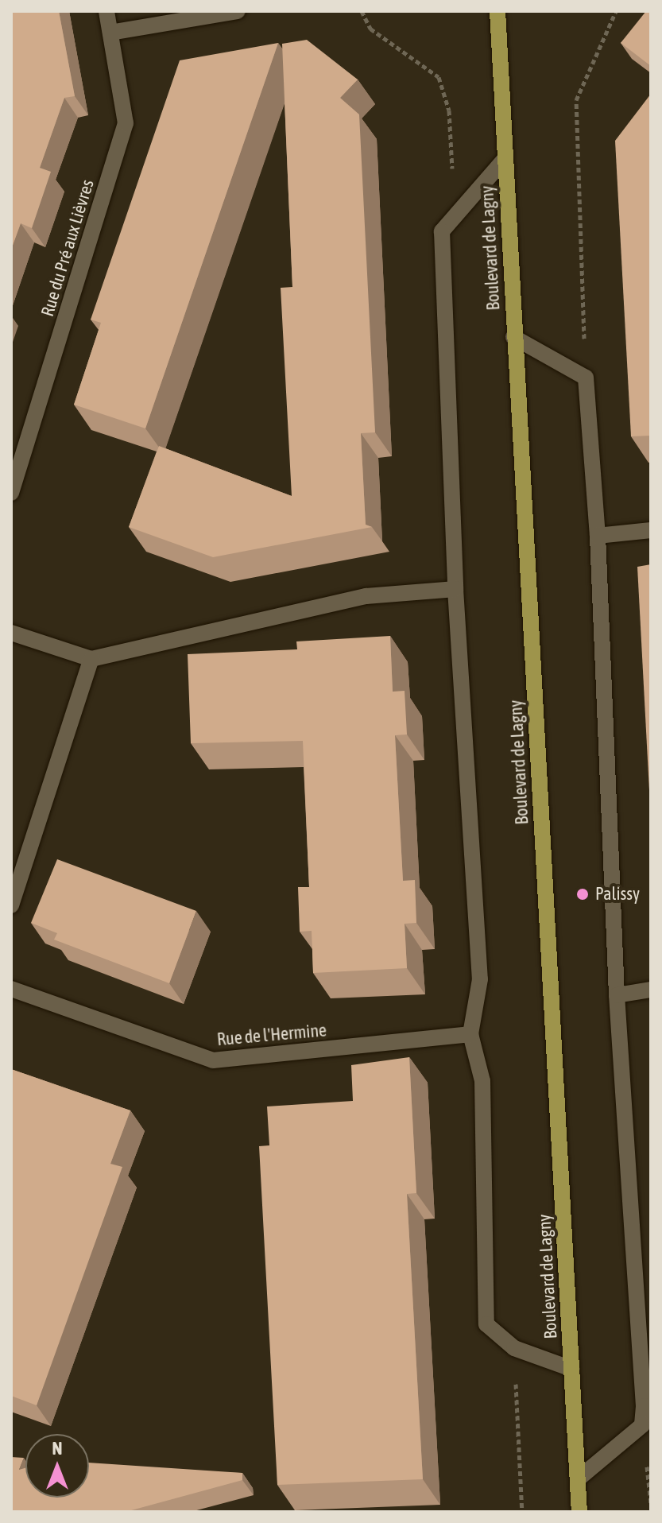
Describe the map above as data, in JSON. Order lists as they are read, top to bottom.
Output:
{
  "streets": {
    "main road": ["Boulevard de Lagny"],
    "street": ["Rue du Pré aux Lièvres", "Rue de l'Hermine"]
  },
  "places": ["Palissy"],
  "north": "top"
}
